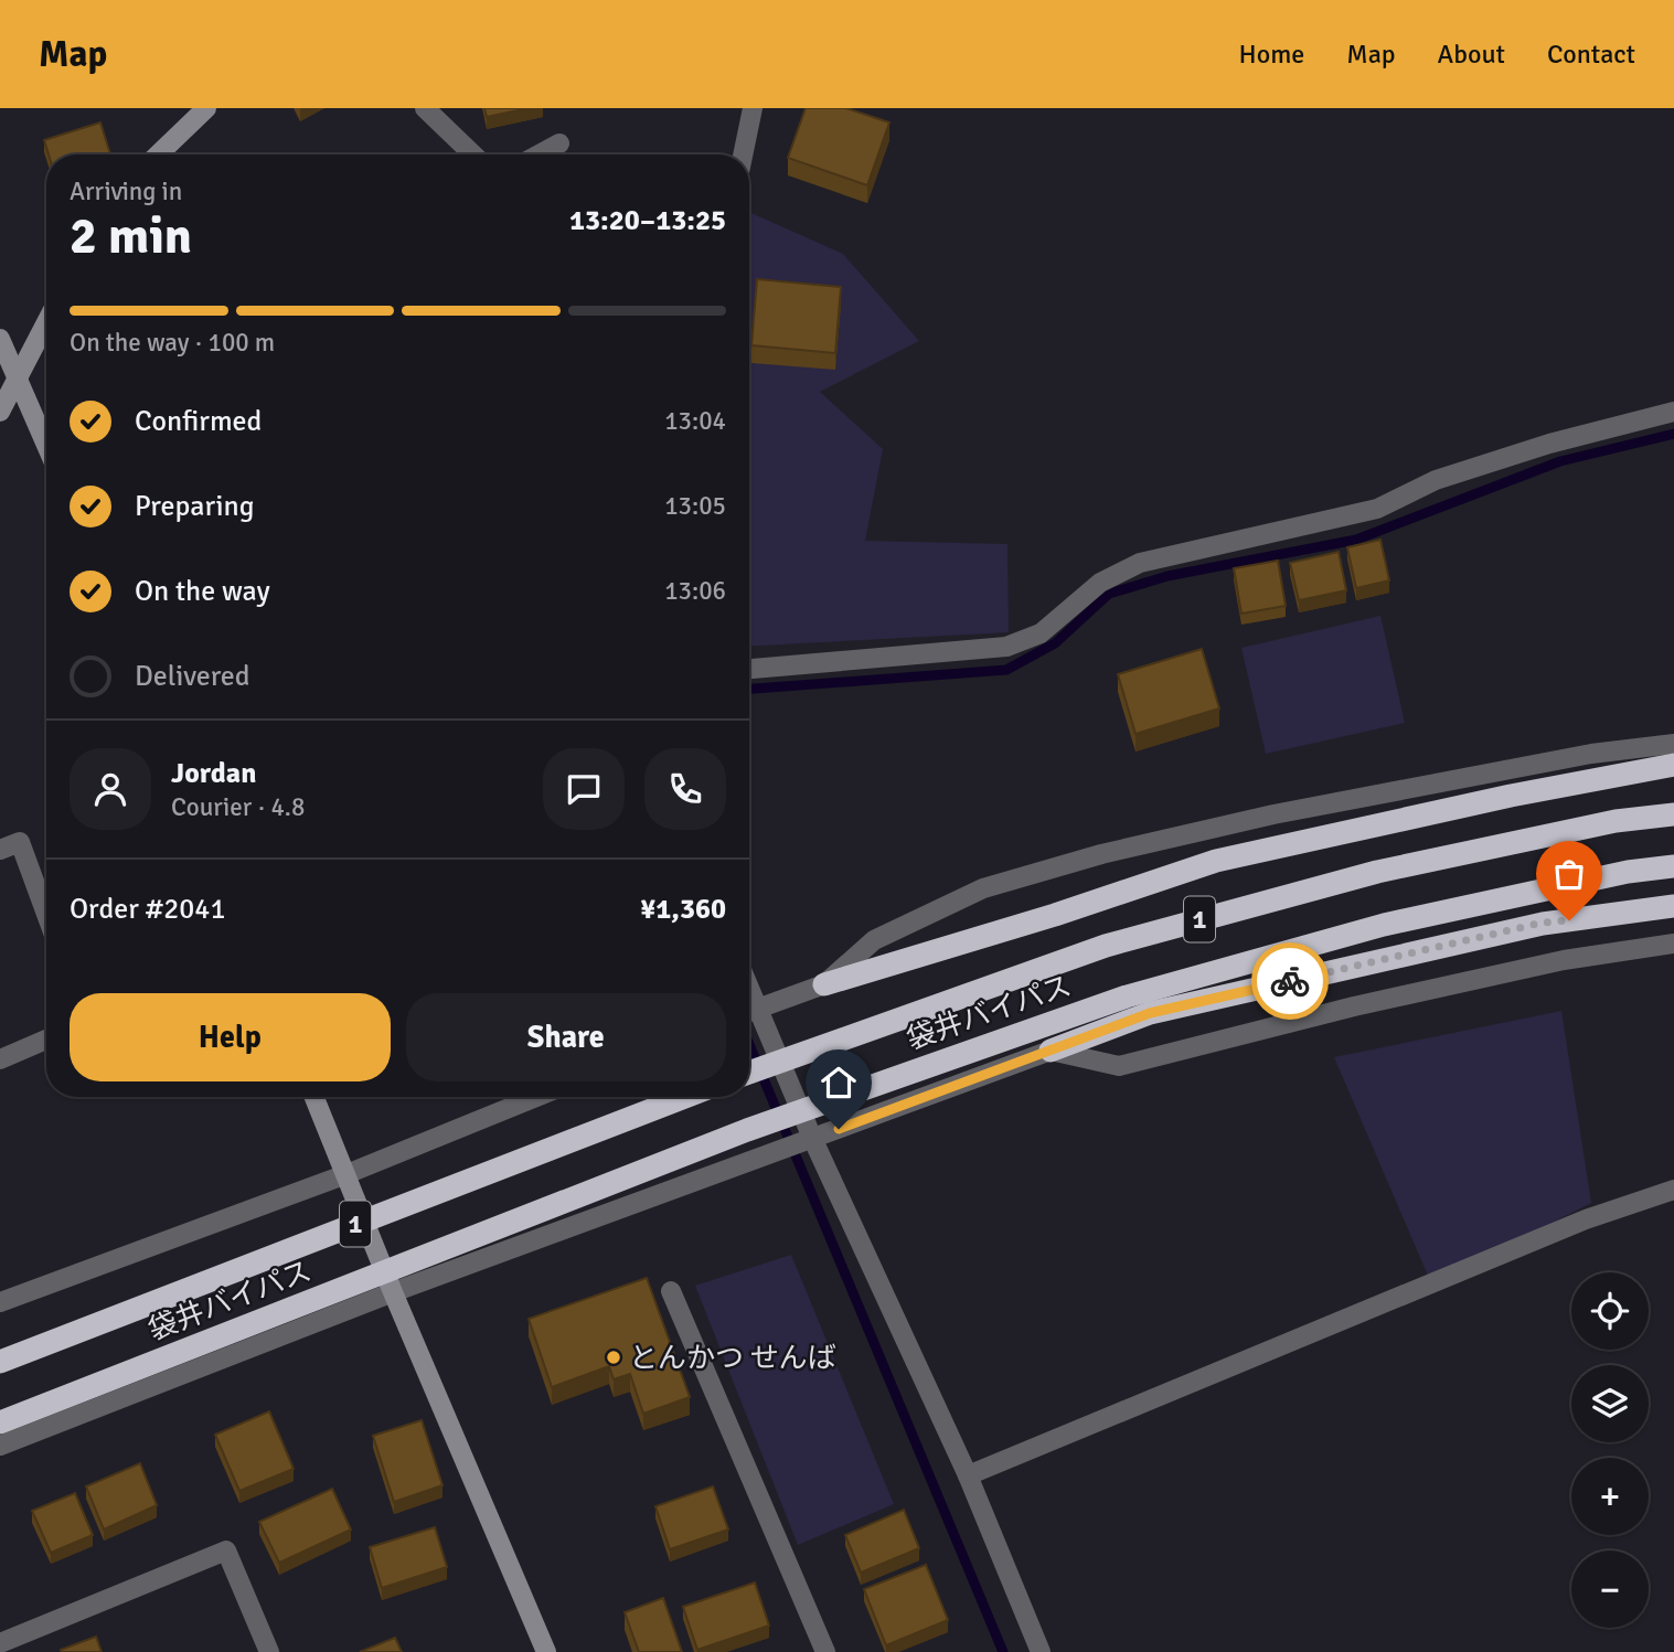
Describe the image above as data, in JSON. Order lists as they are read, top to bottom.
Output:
{
  "streets": {
    "highway": ["1", "袋井バイパス"]
  },
  "places": ["とんかつ せんば"],
  "page": {
    "header": "Map",
    "nav": [
      "Home",
      "Map",
      "About",
      "Contact"
    ],
    "heading": ["2 min", "Arriving in", "13:20–13:25"],
    "panel": [
      "Jordan",
      "Courier · 4.8",
      "Order #2041",
      "¥1,360"
    ],
    "bar": "On the way · 100 m",
    "list": [
      ["Confirmed", "13:04"],
      ["Preparing", "13:05"],
      ["On the way", "13:06"],
      "Delivered"
    ],
    "buttons": ["Help", "Share"],
    "map_buttons": ["+", "−"]
  }
}
